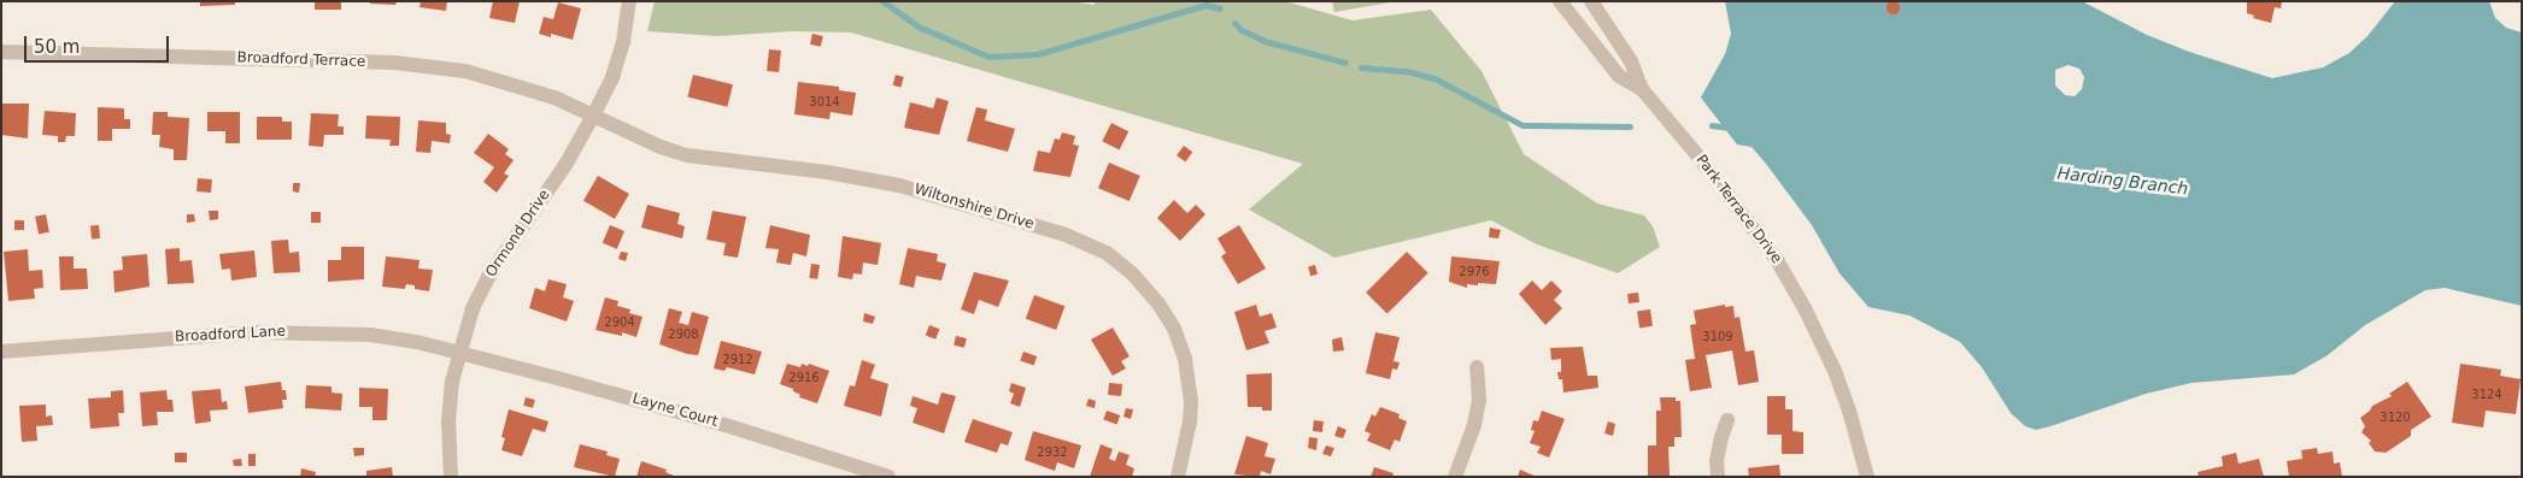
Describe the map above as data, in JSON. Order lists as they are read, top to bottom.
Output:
{
  "streets": {
    "street": [
      "Broadford Terrace",
      "Wiltonshire Drive",
      "Park Terrace Drive",
      "Ormond Drive",
      "Broadford Lane",
      "Layne Court"
    ]
  },
  "crossings": [
    ["Broadford Terrace", "Wiltonshire Drive"],
    ["Broadford Terrace", "Ormond Drive"],
    ["Wiltonshire Drive", "Ormond Drive"],
    ["Ormond Drive", "Broadford Lane"],
    ["Ormond Drive", "Layne Court"],
    ["Broadford Lane", "Layne Court"]
  ],
  "water": ["Harding Branch"],
  "house_numbers": [
    "3014",
    "2976",
    "2904",
    "2908",
    "3109",
    "2912",
    "2916",
    "3124",
    "3120",
    "2932"
  ],
  "scale_bar": "50 m"
}
